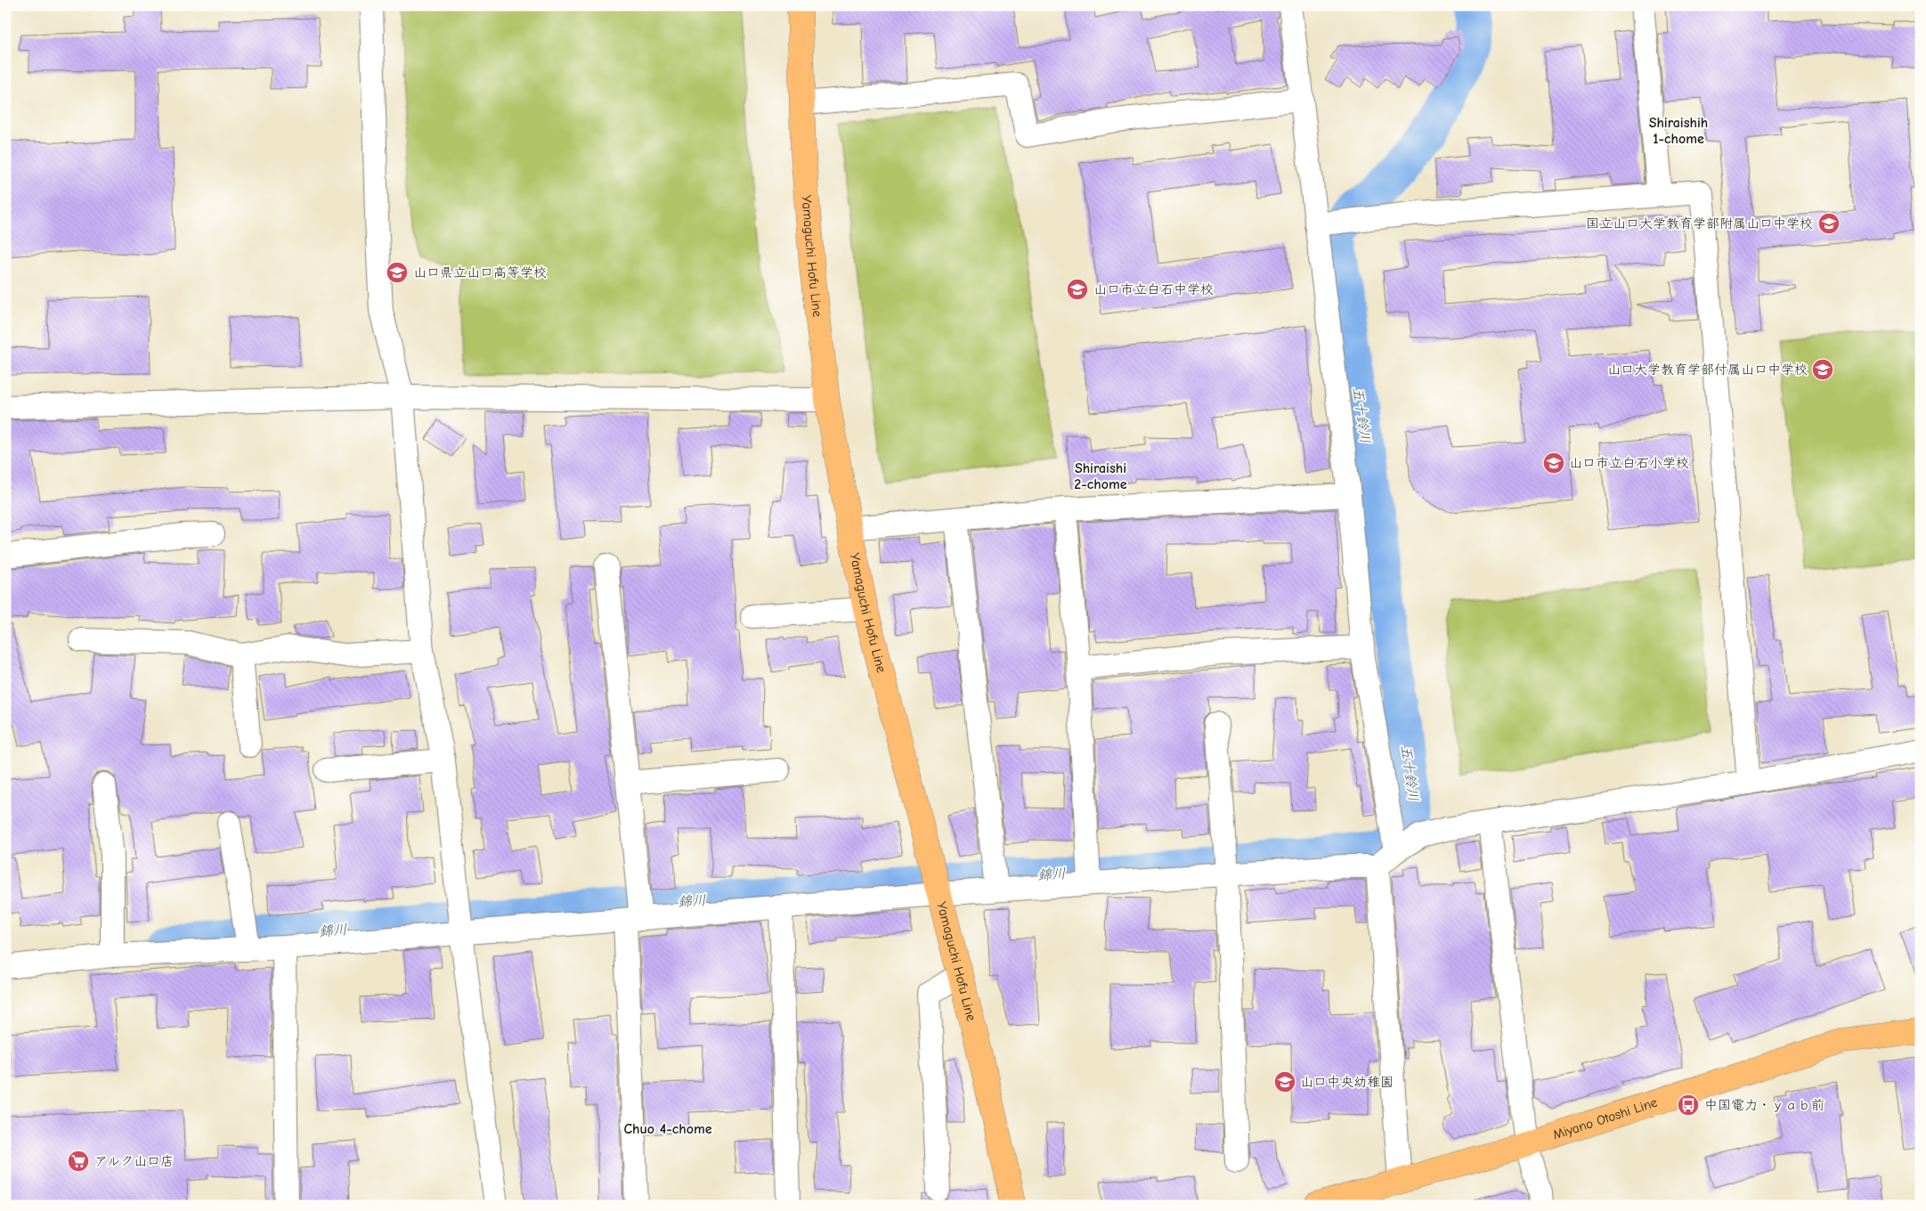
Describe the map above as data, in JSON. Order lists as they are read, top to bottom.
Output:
{
  "streets": {
    "main road": ["Yamaguchi Hofu Line", "Miyano Otoshi Line"]
  },
  "districts": ["Shiraishih 1-chome", "Shiraishi 2-chome", "Chuo 4-chome"],
  "water": ["五十鈴川", "錦川"],
  "places": {
    "school or university": [
      "国立山口大学教育学部附属山口中学校",
      "山口県立山口高等学校",
      "山口市立白石中学校",
      "山口大学教育学部付属山口中学校",
      "山口市立白石小学校",
      "山口中央幼稚園"
    ],
    "bus stop": ["中国電力・ｙａｂ前"],
    "supermarket": ["アルク山口店"]
  }
}
